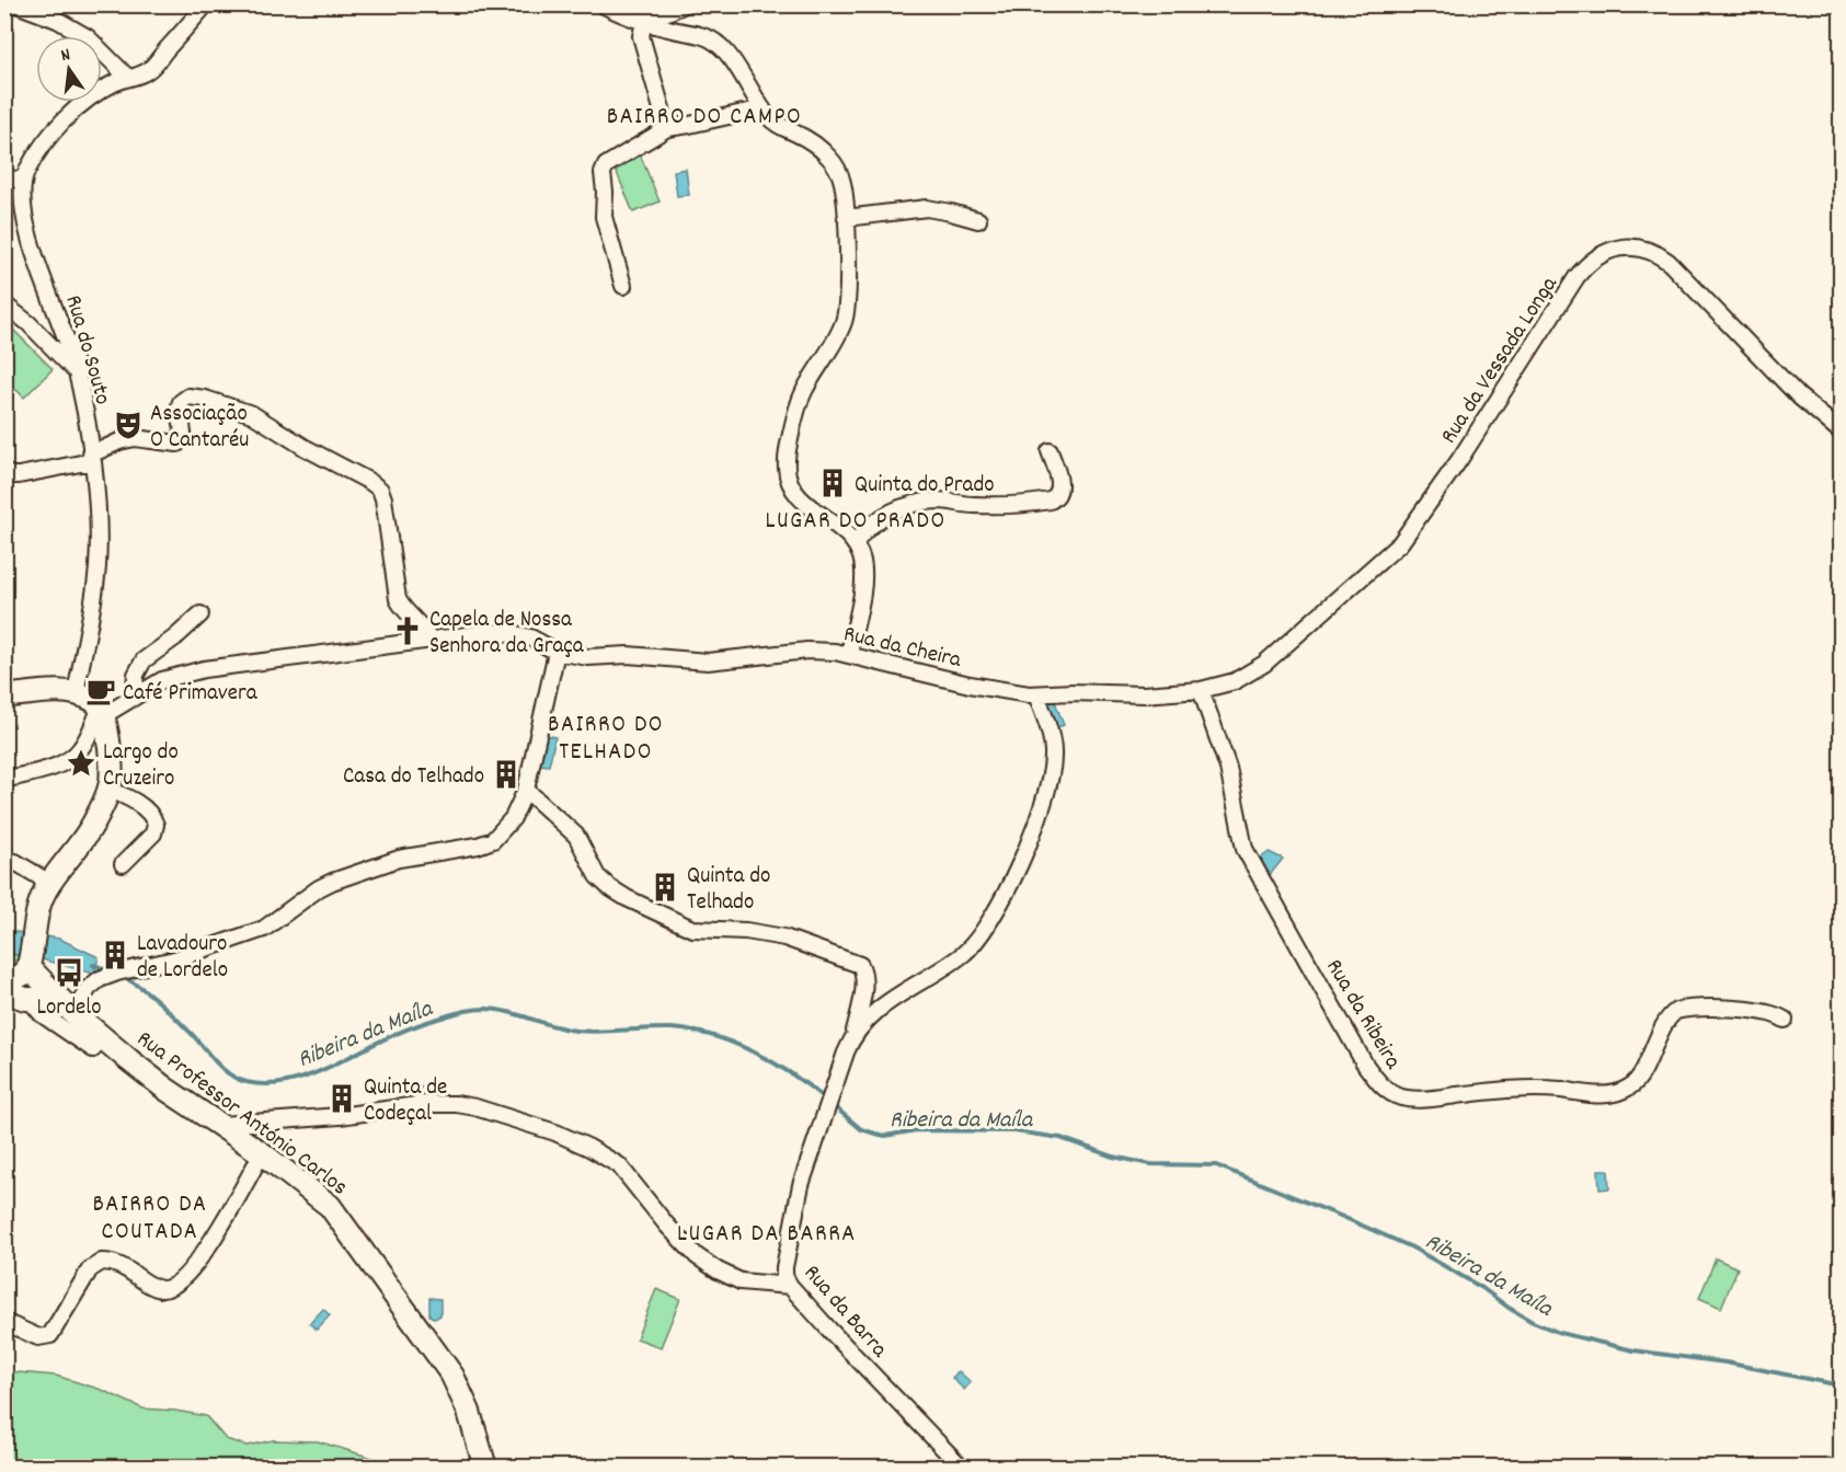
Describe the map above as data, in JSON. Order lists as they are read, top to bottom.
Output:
{
  "streets": {
    "main road": ["Rua Professor António Carlos"],
    "street": [
      "Rua do Souto",
      "Rua da Vessada Longa",
      "Rua da Cheira",
      "Rua da Ribeira",
      "Rua da Barra"
    ]
  },
  "crossings": [
    ["Rua da Vessada Longa", "Rua da Cheira"],
    ["Rua da Vessada Longa", "Rua da Ribeira"],
    ["Rua da Cheira", "Rua da Ribeira"]
  ],
  "districts": [
    "BAIRRO DO CAMPO",
    "LUGAR DO PRADO",
    "BAIRRO DO TELHADO",
    "BAIRRO DA COUTADA",
    "LUGAR DA BARRA"
  ],
  "water": ["Ribeira da Maíla"],
  "places": {
    "theatre": ["Associação O Cantaréu"],
    "building": [
      "Quinta do Prado",
      "Casa do Telhado",
      "Quinta do Telhado",
      "Lavadouro de Lordelo",
      "Quinta de Codeçal"
    ],
    "church": ["Capela de Nossa Senhora da Graça"],
    "cafe": ["Café Primavera"],
    "place": ["Largo do Cruzeiro"],
    "bus stop": ["Lordelo"]
  },
  "north": "top"
}
